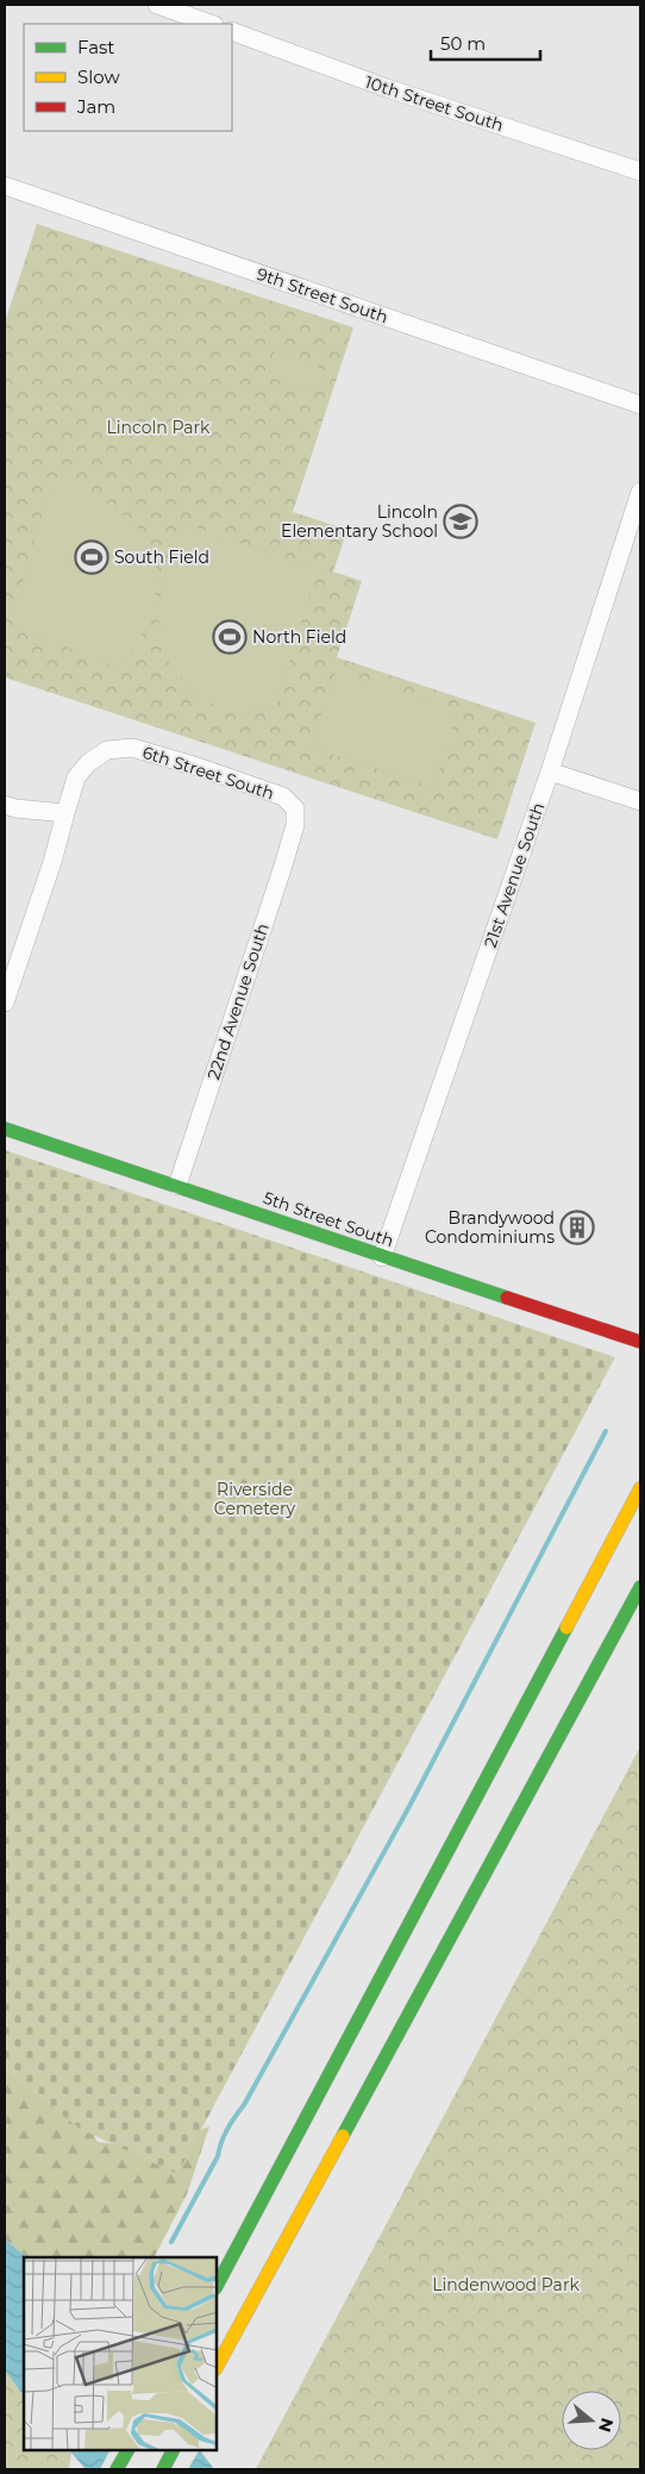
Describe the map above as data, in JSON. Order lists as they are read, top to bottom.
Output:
{
  "streets": {
    "main road": ["5th Street South"],
    "street": [
      "10th Street South",
      "9th Street South",
      "6th Street South",
      "21st Avenue South",
      "22nd Avenue South"
    ]
  },
  "crossings": [
    ["6th Street South", "22nd Avenue South"],
    ["21st Avenue South", "5th Street South"],
    ["22nd Avenue South", "5th Street South"]
  ],
  "parks": ["Lincoln Park", "Riverside Cemetery", "Lindenwood Park"],
  "places": {
    "school or university": ["Lincoln Elementary School"],
    "sports": ["South Field", "North Field"],
    "building": ["Brandywood Condominiums"]
  },
  "legend": ["Fast", "Slow", "Jam"],
  "scale_bar": "50 m",
  "north": "right"
}
